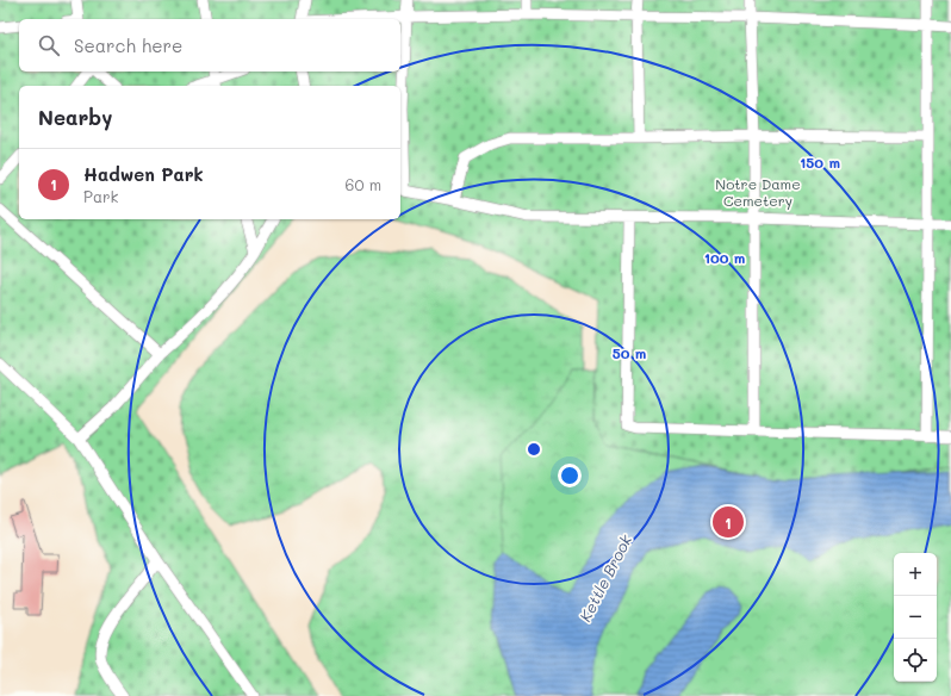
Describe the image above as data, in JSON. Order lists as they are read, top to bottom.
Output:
{
  "water": ["Kettle Brook"],
  "parks": ["Notre Dame Cemetery"],
  "page": {
    "search": "Search here",
    "heading": "Nearby",
    "list": [
      {
        "mark": "1",
        "name": "Hadwen Park",
        "note": "Park",
        "value": "60 m"
      }
    ],
    "pins": "1",
    "map_buttons": ["+", "−"]
  },
  "rings": ["150 m", "100 m", "50 m"]
}
